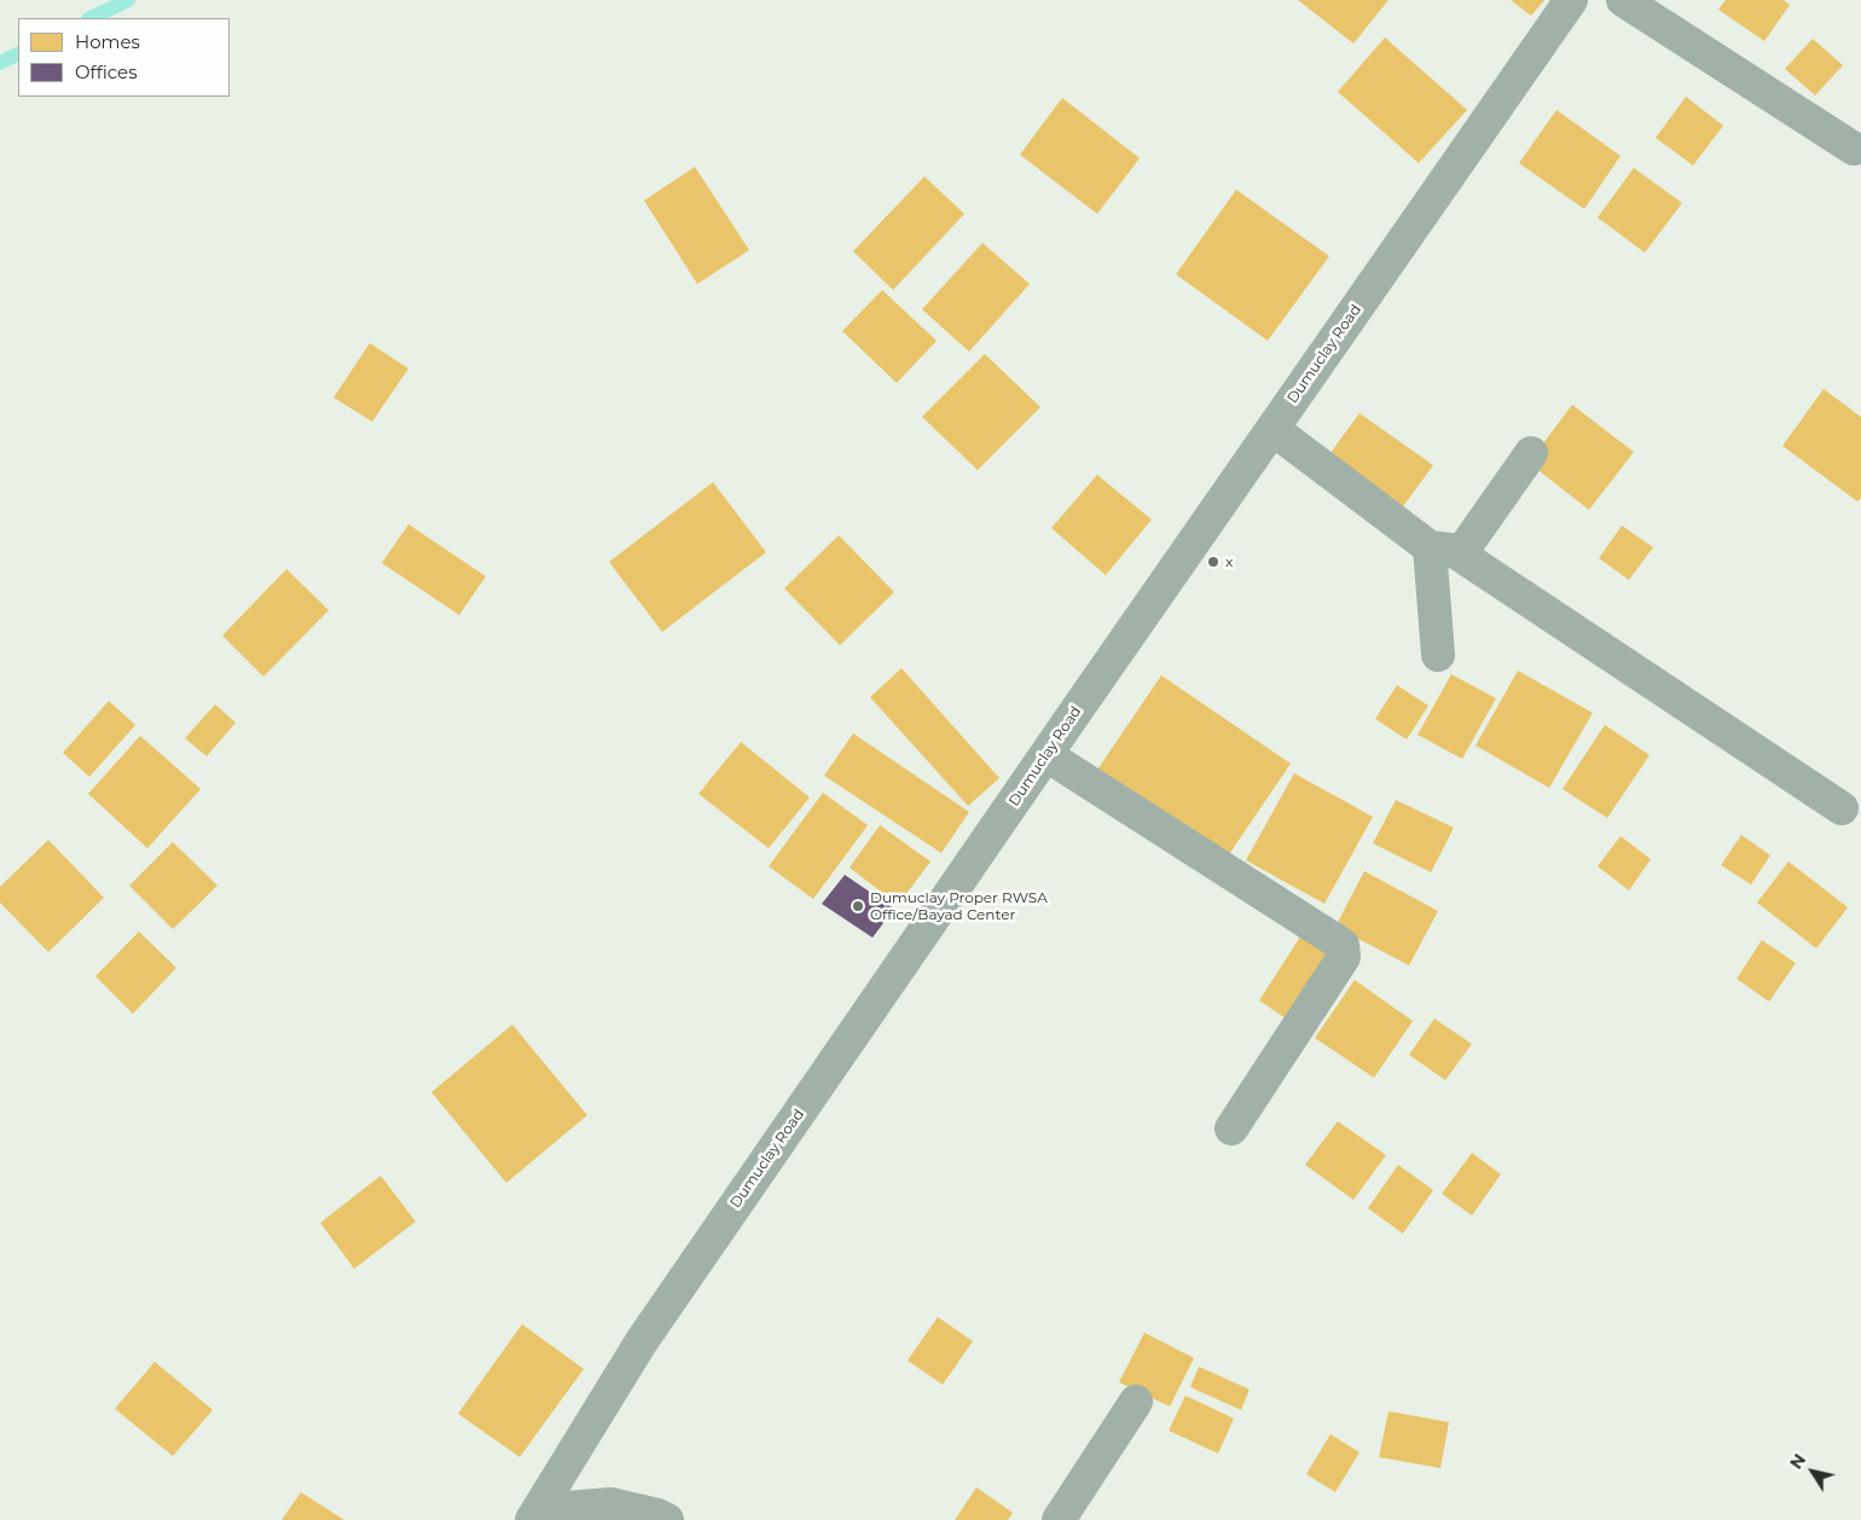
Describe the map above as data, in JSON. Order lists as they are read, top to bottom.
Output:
{
  "streets": {
    "street": ["Dumuclay Road"]
  },
  "places": ["x", "Dumuclay Proper RWSA Office/Bayad Center"],
  "legend": ["Homes", "Offices"],
  "north": "top left"
}
